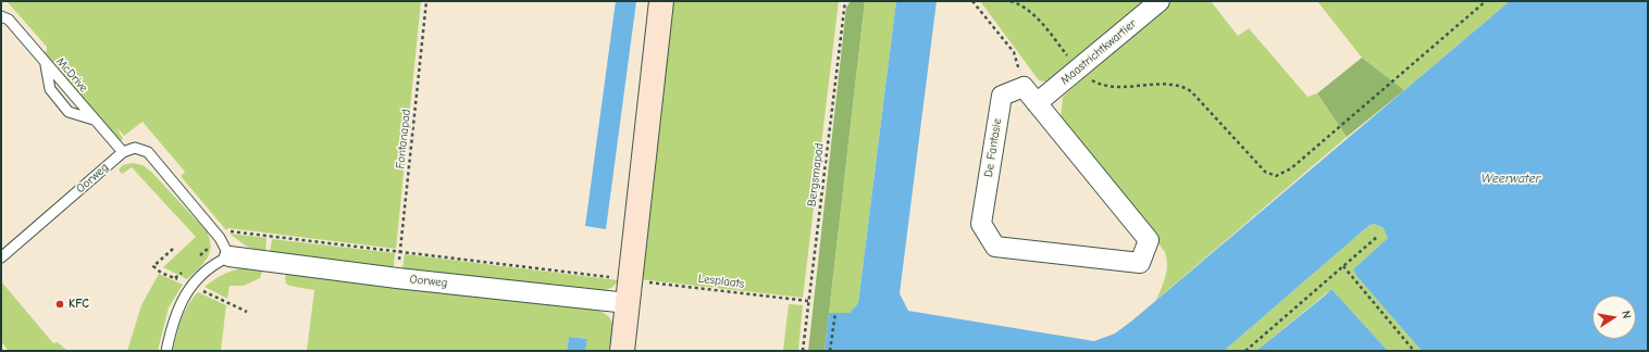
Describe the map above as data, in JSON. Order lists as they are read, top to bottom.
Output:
{
  "streets": {
    "street": ["Maastrichtkwartier", "De Fantasie", "Oorweg"],
    "lane": ["McDrive"],
    "path": ["Fontanapad", "Bergsmapad", "Lesplaats"]
  },
  "crossings": [
    ["Maastrichtkwartier", "De Fantasie"],
    ["McDrive", "Oorweg"],
    ["Fontanapad", "Oorweg"],
    ["Fontanapad", "Lesplaats"],
    ["Bergsmapad", "Lesplaats"]
  ],
  "water": ["Weerwater"],
  "places": ["KFC"],
  "north": "right"
}
